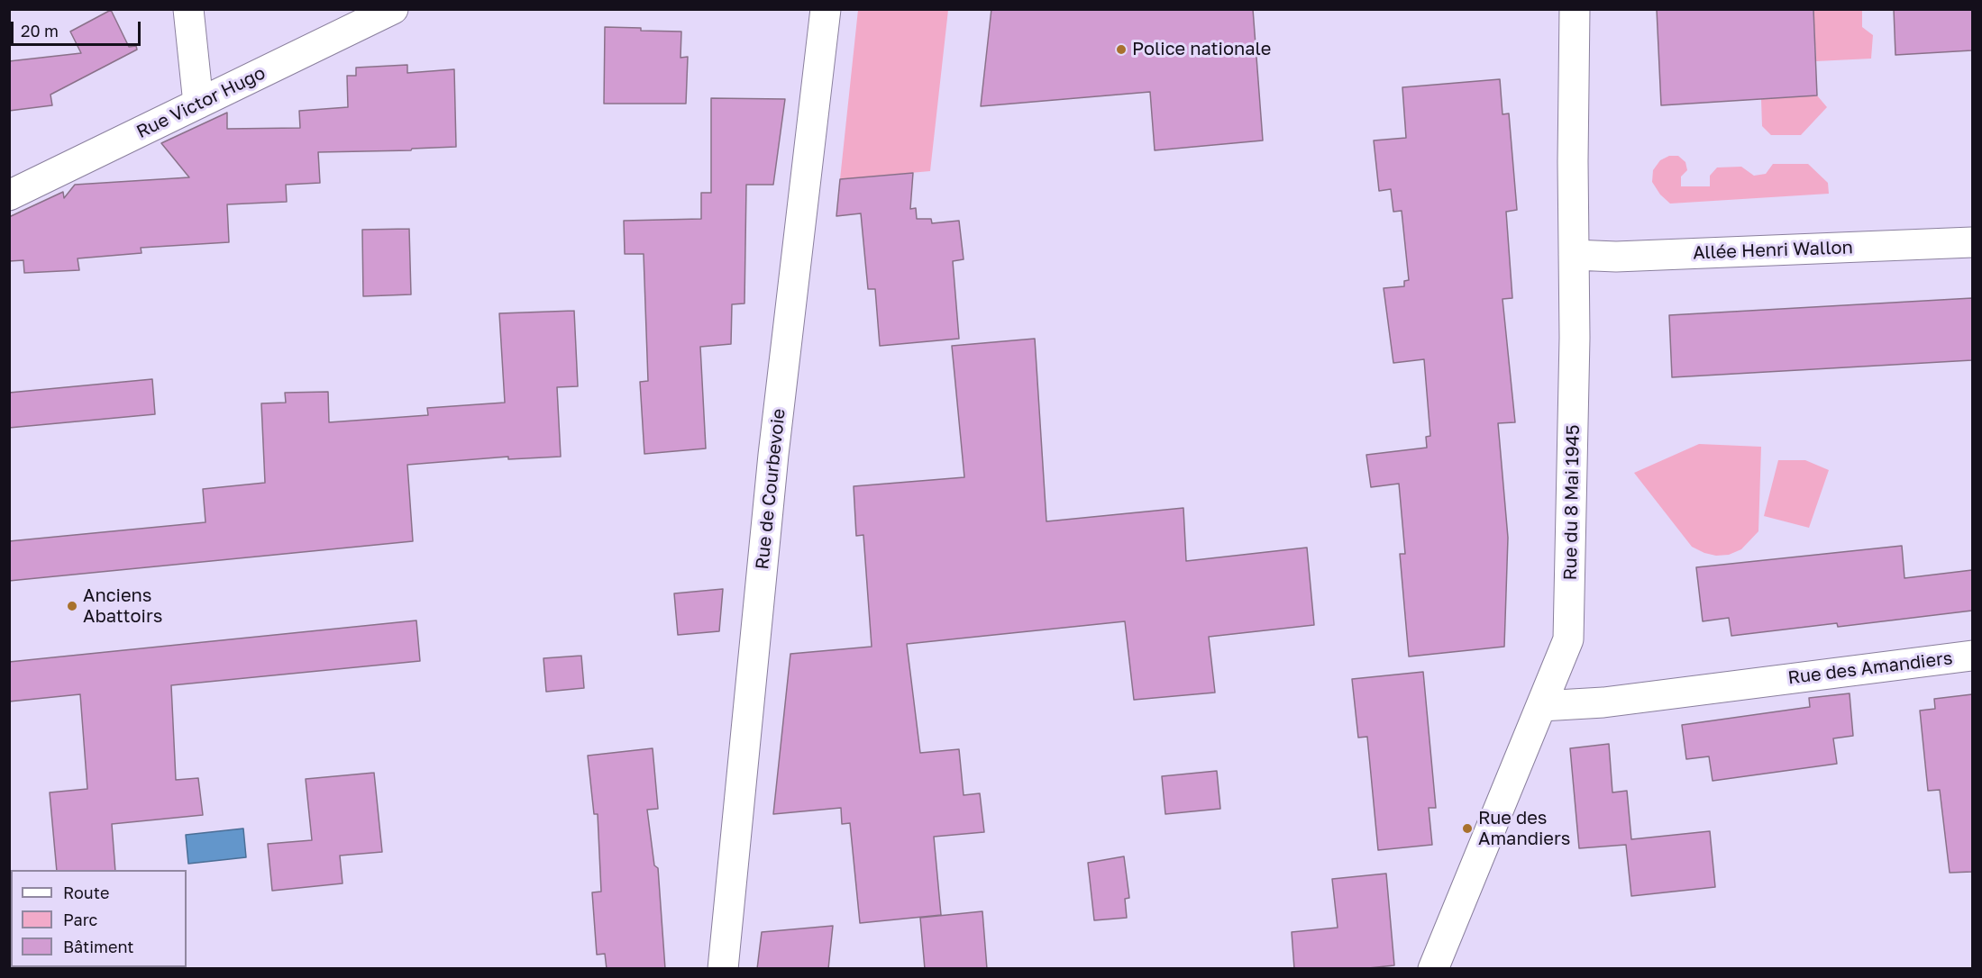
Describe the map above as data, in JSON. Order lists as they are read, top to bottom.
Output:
{
  "streets": {
    "street": [
      "Rue Victor Hugo",
      "Allée Henri Wallon",
      "Rue de Courbevoie",
      "Rue du 8 Mai 1945",
      "Rue des Amandiers"
    ]
  },
  "crossings": [
    ["Allée Henri Wallon", "Rue du 8 Mai 1945"],
    ["Rue du 8 Mai 1945", "Rue des Amandiers"]
  ],
  "places": ["Police nationale", "Anciens Abattoirs", "Rue des Amandiers"],
  "legend": ["Route", "Parc", "Bâtiment"],
  "scale_bar": "20 m"
}
